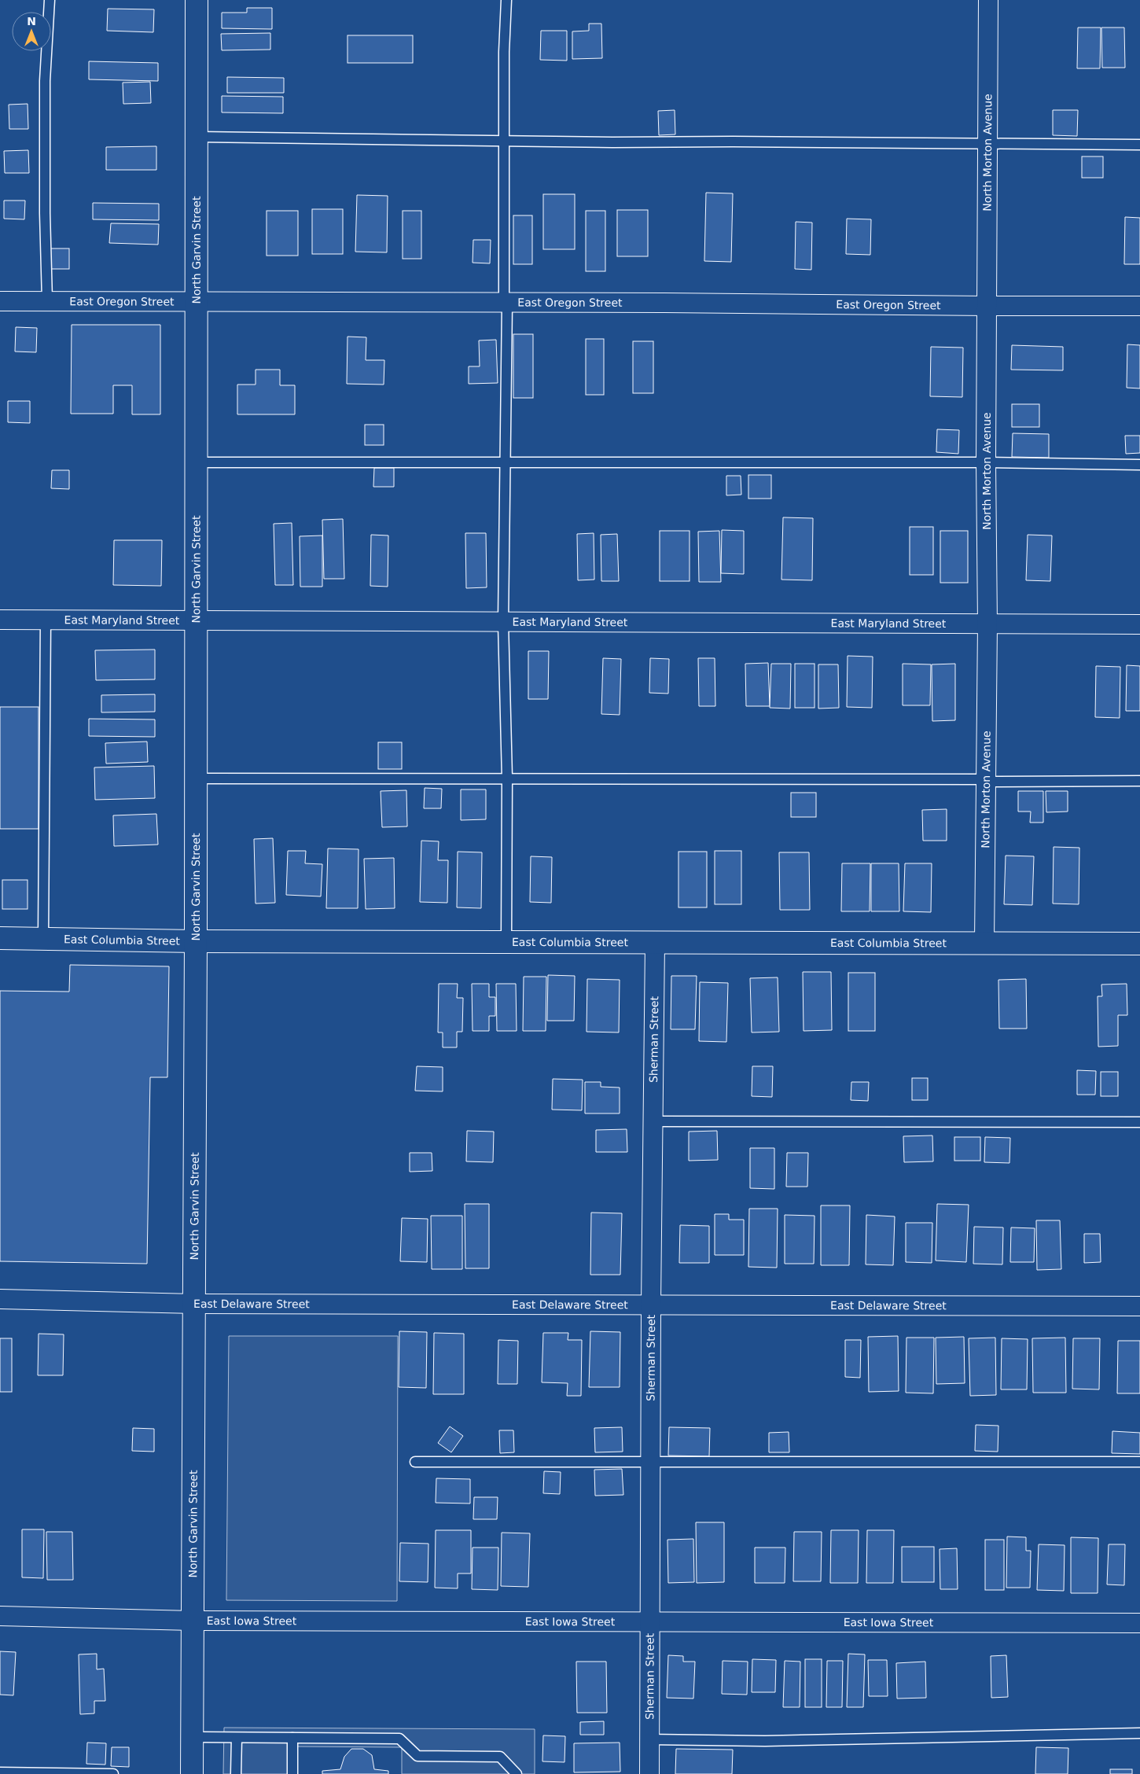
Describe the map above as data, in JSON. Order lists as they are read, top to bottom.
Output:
{
  "streets": {
    "main road": ["North Garvin Street", "East Columbia Street"],
    "street": [
      "North Morton Avenue",
      "East Oregon Street",
      "East Maryland Street",
      "Sherman Street",
      "East Delaware Street",
      "East Iowa Street"
    ]
  },
  "crossings": [
    ["North Morton Avenue", "East Oregon Street"],
    ["North Morton Avenue", "East Maryland Street"],
    ["North Morton Avenue", "East Columbia Street"],
    ["North Garvin Street", "East Oregon Street"],
    ["North Garvin Street", "East Maryland Street"],
    ["North Garvin Street", "East Columbia Street"],
    ["North Garvin Street", "East Delaware Street"],
    ["North Garvin Street", "East Iowa Street"],
    ["East Columbia Street", "Sherman Street"],
    ["Sherman Street", "East Delaware Street"],
    ["Sherman Street", "East Iowa Street"]
  ],
  "north": "top"
}
